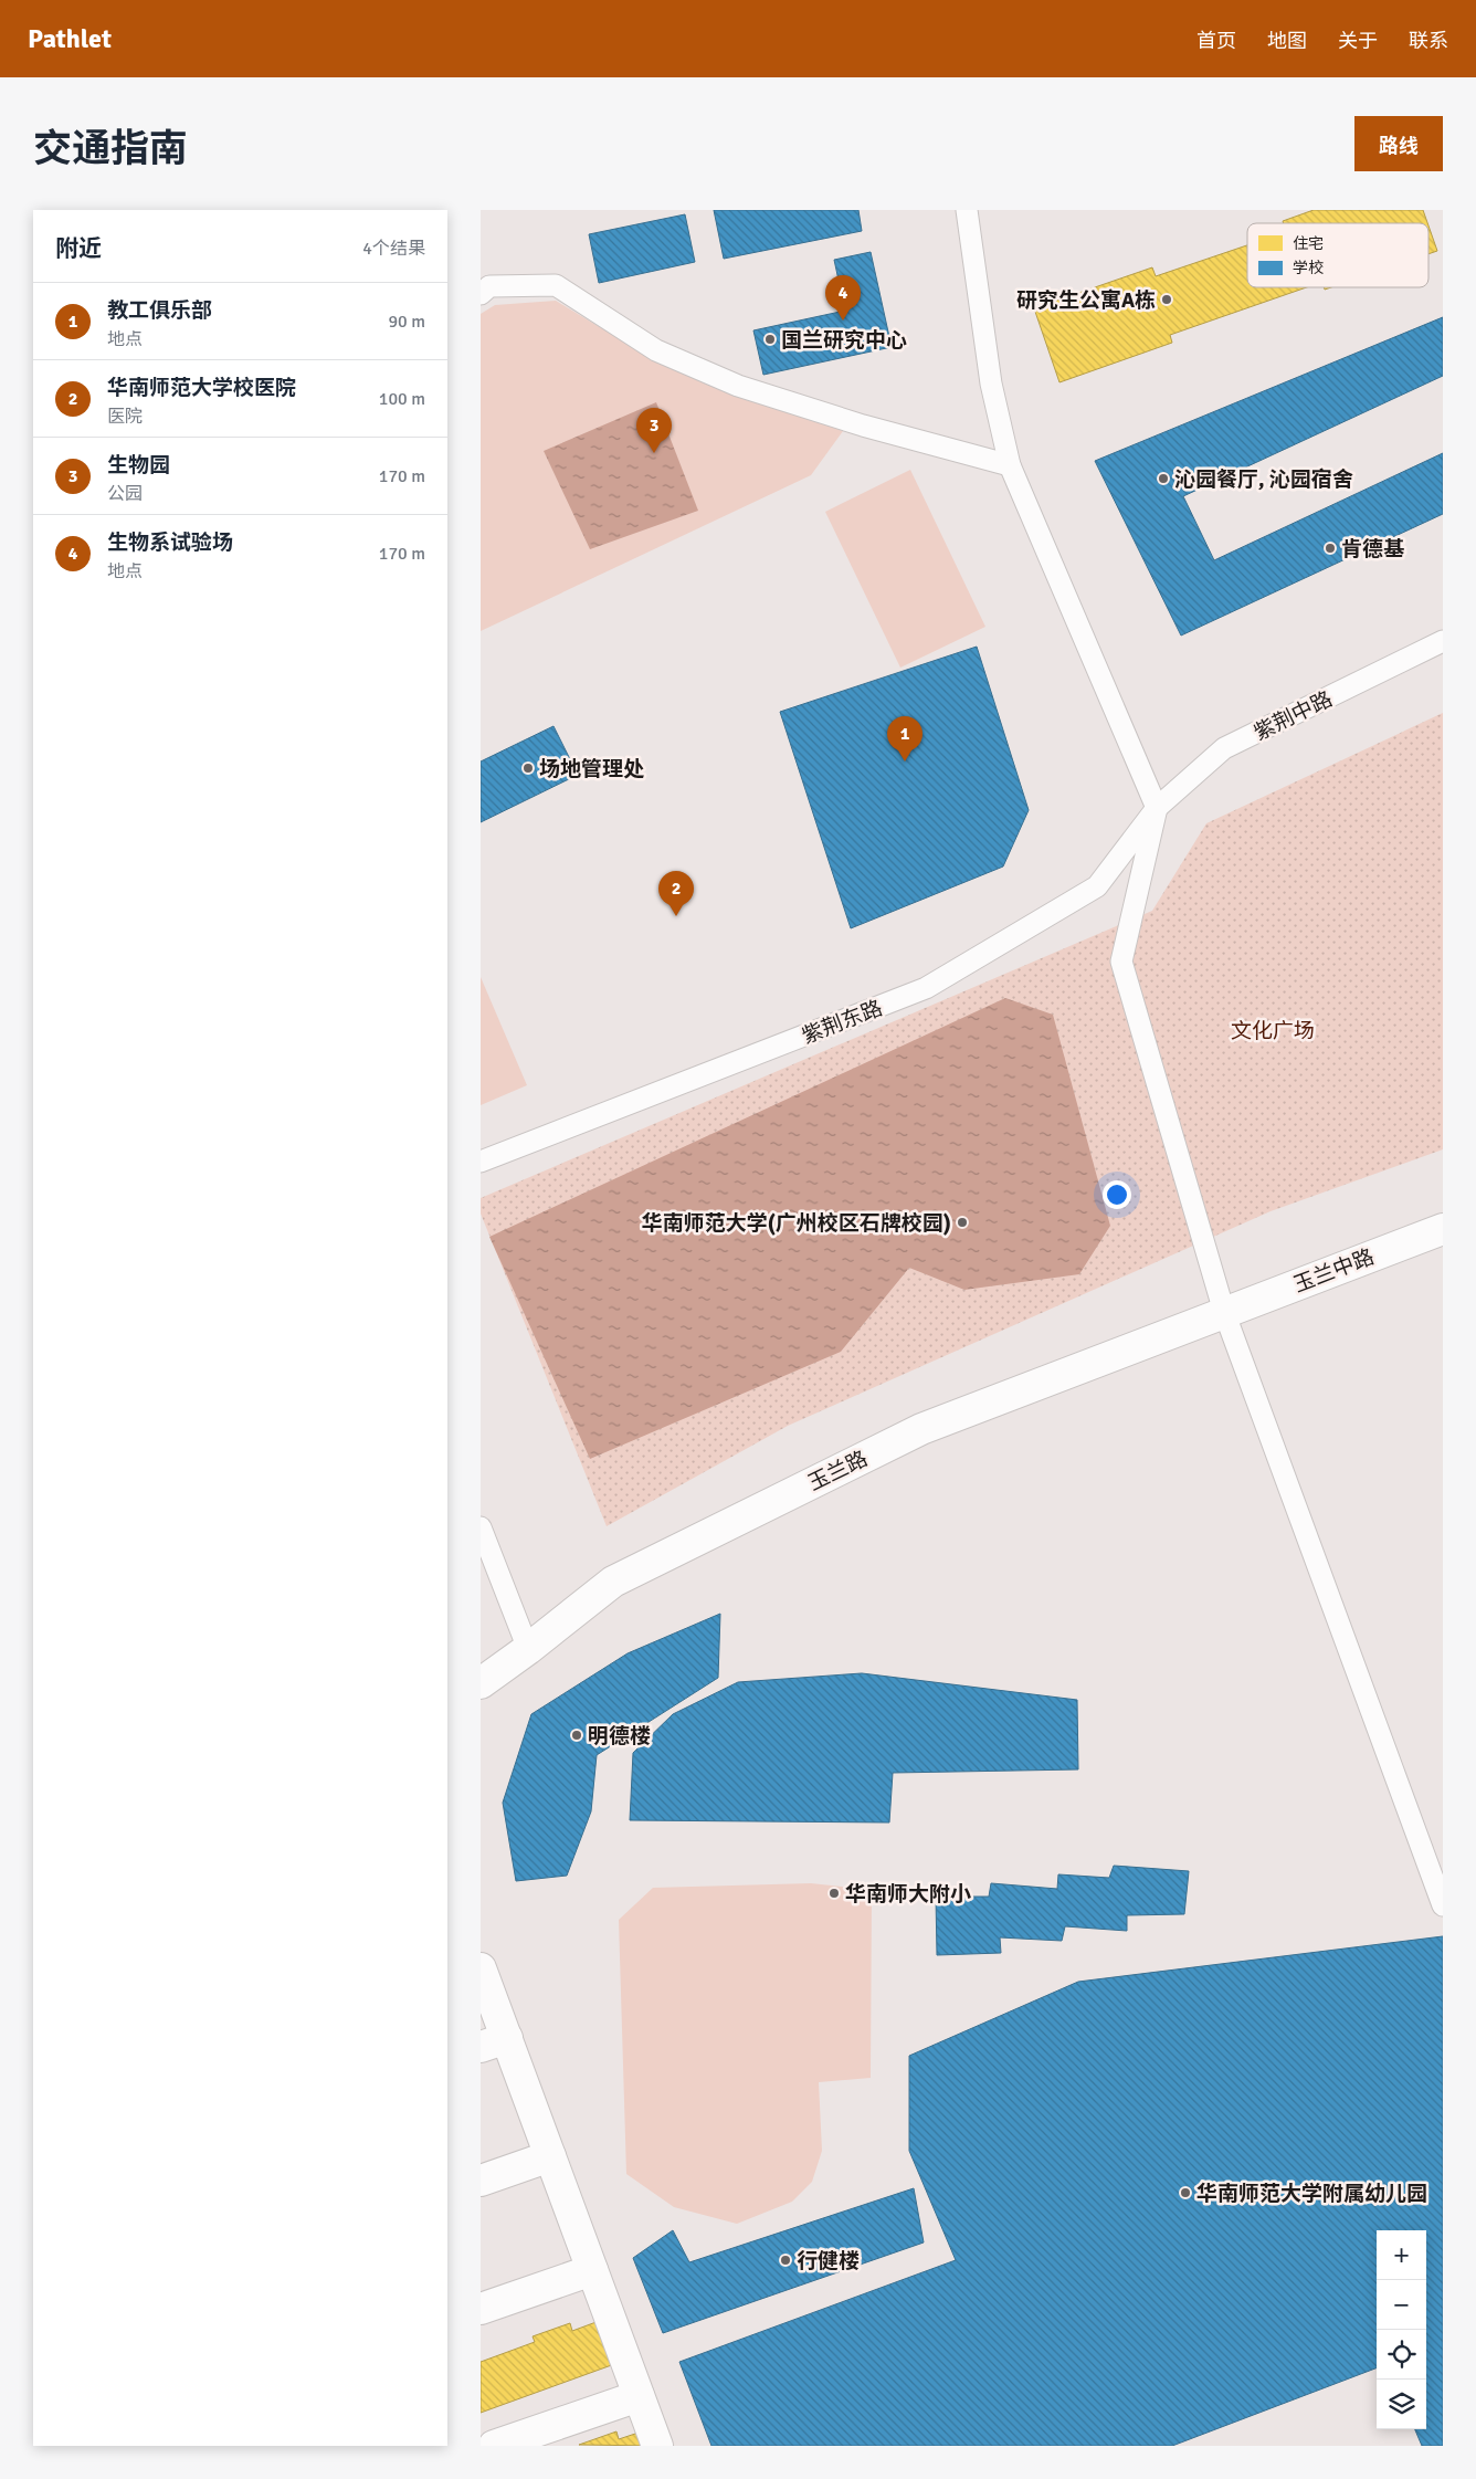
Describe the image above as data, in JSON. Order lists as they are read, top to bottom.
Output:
{
  "streets": {
    "street": ["玉兰中路", "玉兰路"],
    "lane": ["紫荆中路", "紫荆东路"]
  },
  "crossings": [
    ["紫荆中路", "紫荆东路"],
    ["玉兰中路", "玉兰路"]
  ],
  "parks": ["文化广场"],
  "places": [
    "研究生公寓A栋",
    "国兰研究中心",
    "沁园餐厅, 沁园宿舍",
    "肯德基",
    "场地管理处",
    "华南师范大学(广州校区石牌校园)",
    "明德楼",
    "华南师大附小",
    "华南师范大学附属幼儿园",
    "行健楼"
  ],
  "legend": ["住宅", "学校"],
  "page": {
    "header": "Pathlet",
    "nav": [
      "首页",
      "地图",
      "关于",
      "联系"
    ],
    "title": "交通指南",
    "buttons": "路线",
    "heading": ["附近", "4个结果"],
    "pins": [
      "4",
      "3",
      "1",
      "2"
    ],
    "list": [
      {
        "mark": "1",
        "name": "教工俱乐部",
        "note": "地点",
        "value": "90 m"
      },
      {
        "mark": "2",
        "name": "华南师范大学校医院",
        "note": "医院",
        "value": "100 m"
      },
      {
        "mark": "3",
        "name": "生物园",
        "note": "公园",
        "value": "170 m"
      },
      {
        "mark": "4",
        "name": "生物系试验场",
        "note": "地点",
        "value": "170 m"
      }
    ],
    "map_buttons": ["+", "−"]
  }
}
